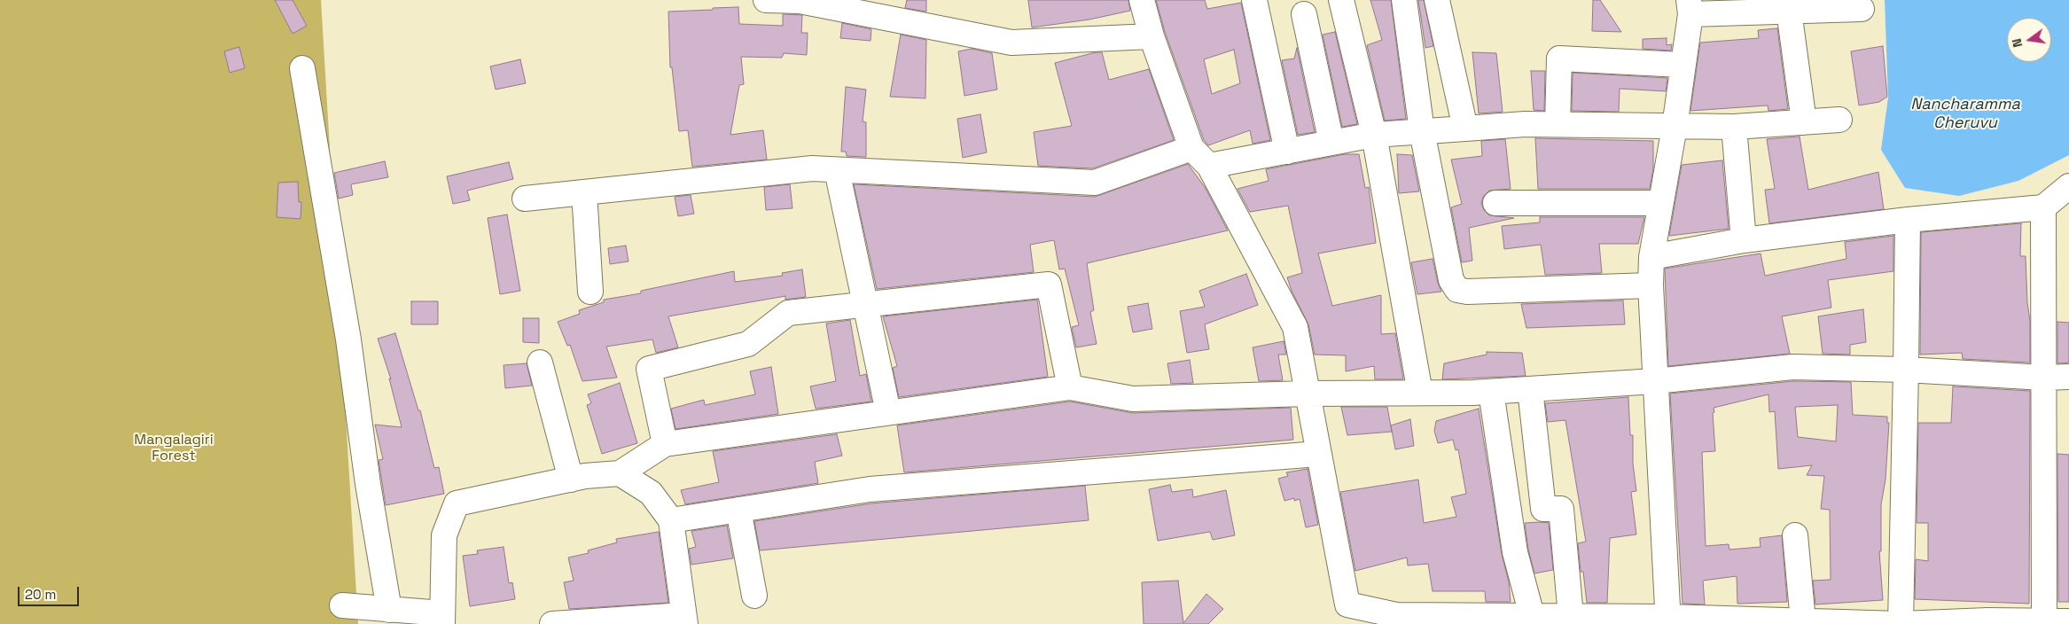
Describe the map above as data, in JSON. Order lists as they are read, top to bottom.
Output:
{
  "water": ["Nancharamma Cheruvu"],
  "parks": ["Mangalagiri Forest"],
  "scale_bar": "20 m",
  "north": "left"
}
